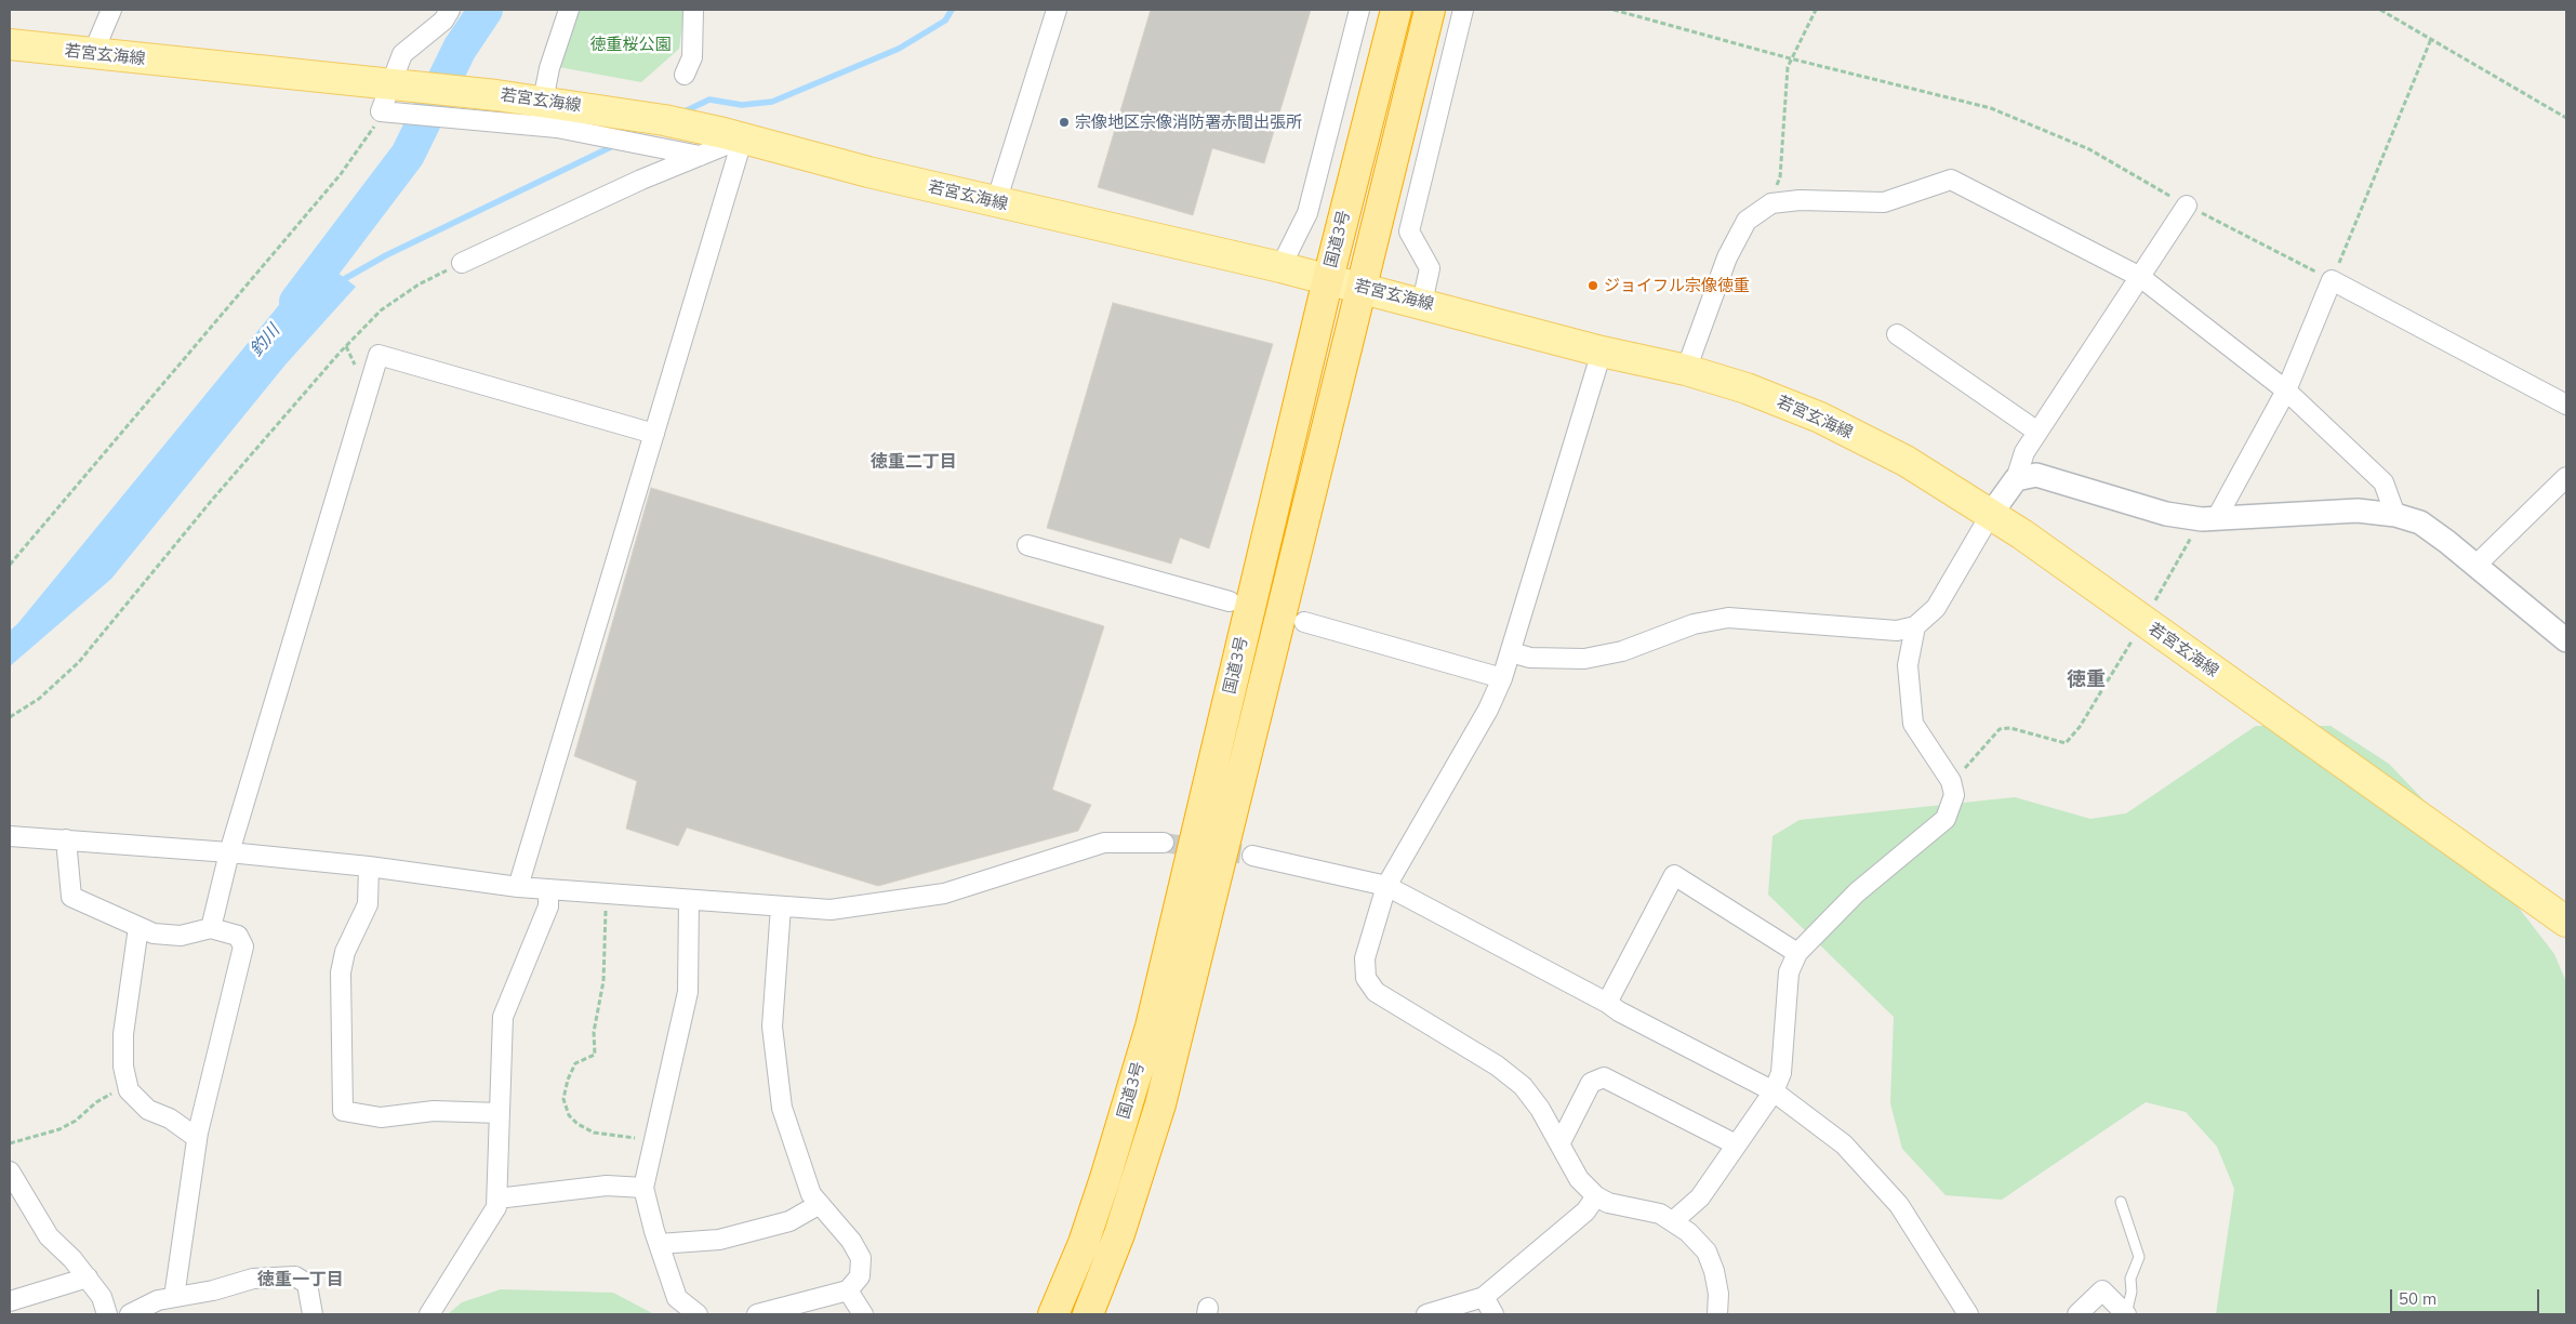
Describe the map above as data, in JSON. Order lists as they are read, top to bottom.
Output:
{
  "streets": {
    "highway": ["国道3号"],
    "main road": ["若宮玄海線"]
  },
  "crossings": [
    ["若宮玄海線", "国道3号"]
  ],
  "districts": ["徳重二丁目", "徳重", "徳重一丁目"],
  "water": ["釣川"],
  "parks": ["徳重桜公園"],
  "places": ["宗像地区宗像消防署赤間出張所", "ジョイフル宗像徳重"],
  "scale_bar": "50 m"
}
